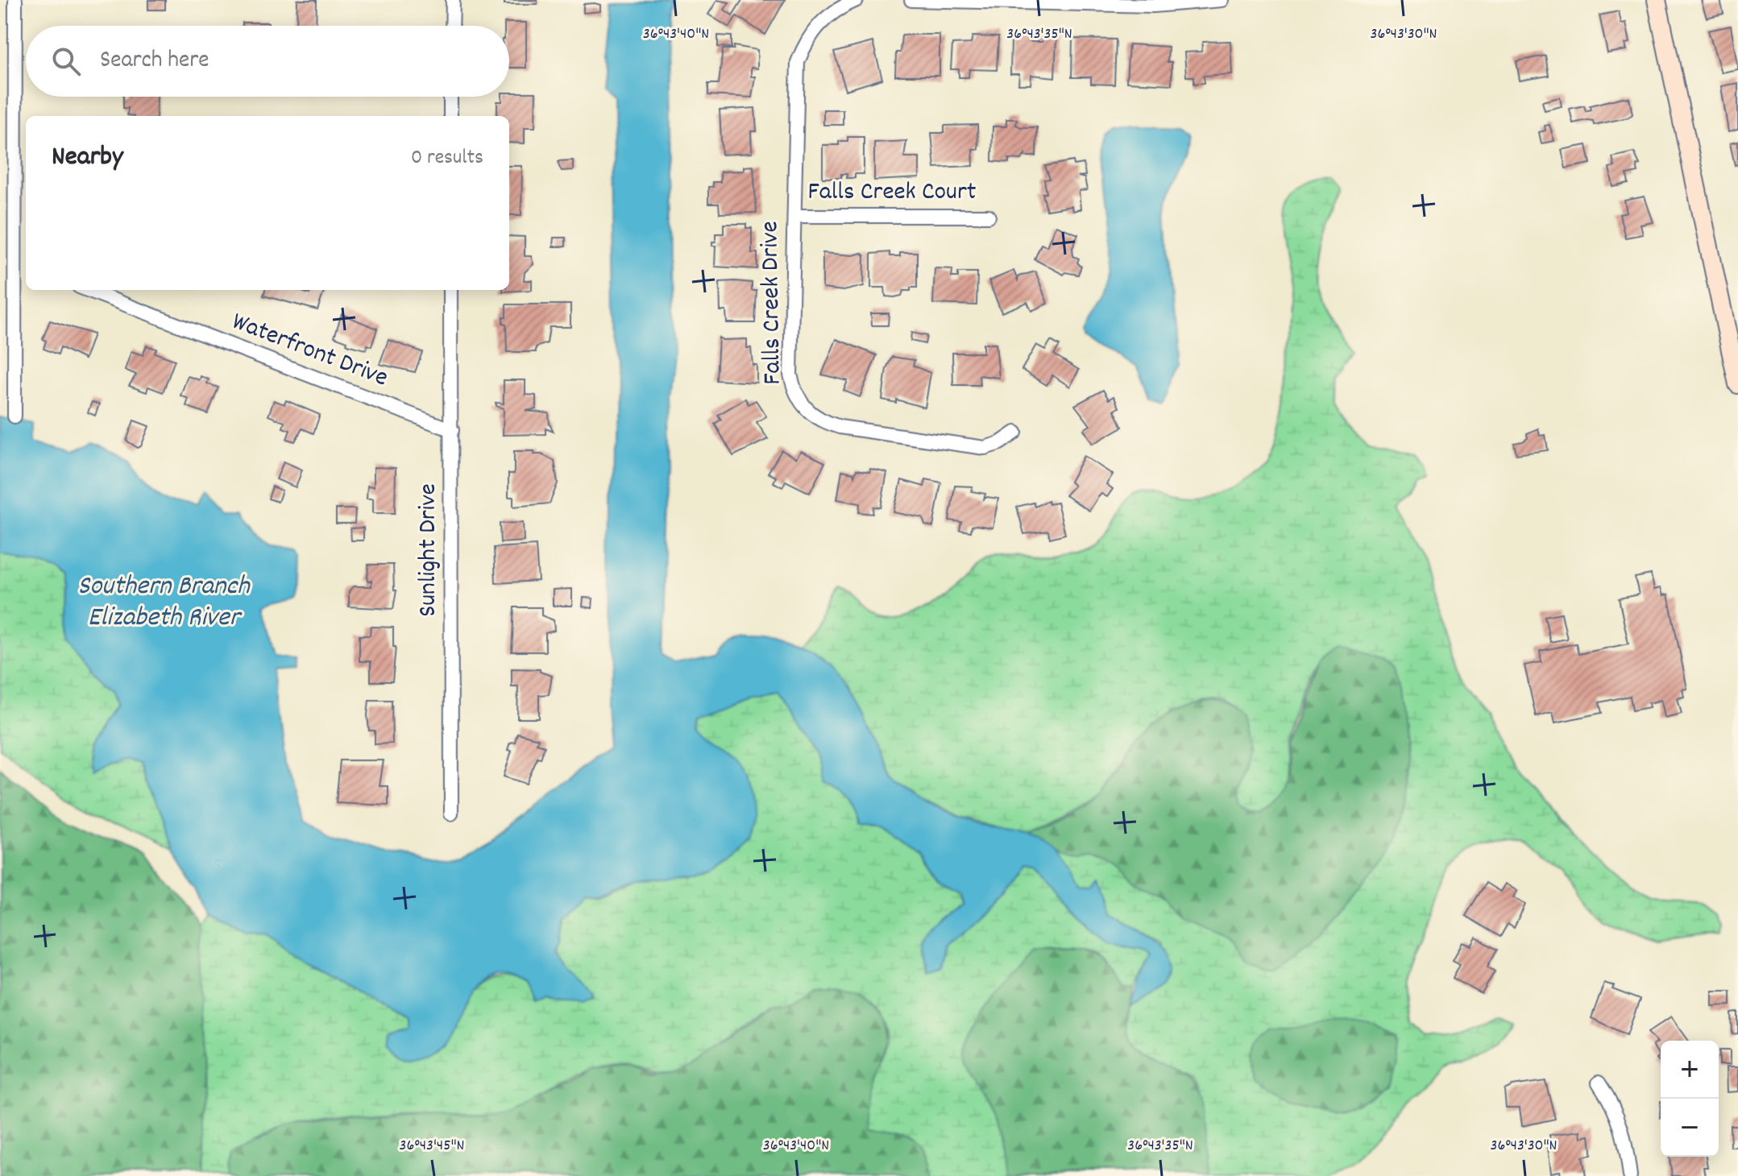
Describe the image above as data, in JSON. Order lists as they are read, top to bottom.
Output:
{
  "streets": {
    "street": [
      "Falls Creek Court",
      "Falls Creek Drive",
      "Waterfront Drive",
      "Sunlight Drive"
    ]
  },
  "crossings": [
    ["Falls Creek Court", "Falls Creek Drive"],
    ["Waterfront Drive", "Sunlight Drive"]
  ],
  "water": ["Southern Branch Elizabeth River"],
  "page": {
    "search": "Search here",
    "heading": ["Nearby", "0 results"],
    "map_buttons": ["+", "−"]
  },
  "coordinates": [
    "36°43'40\"N",
    "36°43'35\"N",
    "36°43'30\"N",
    "36°43'45\"N"
  ]
}
